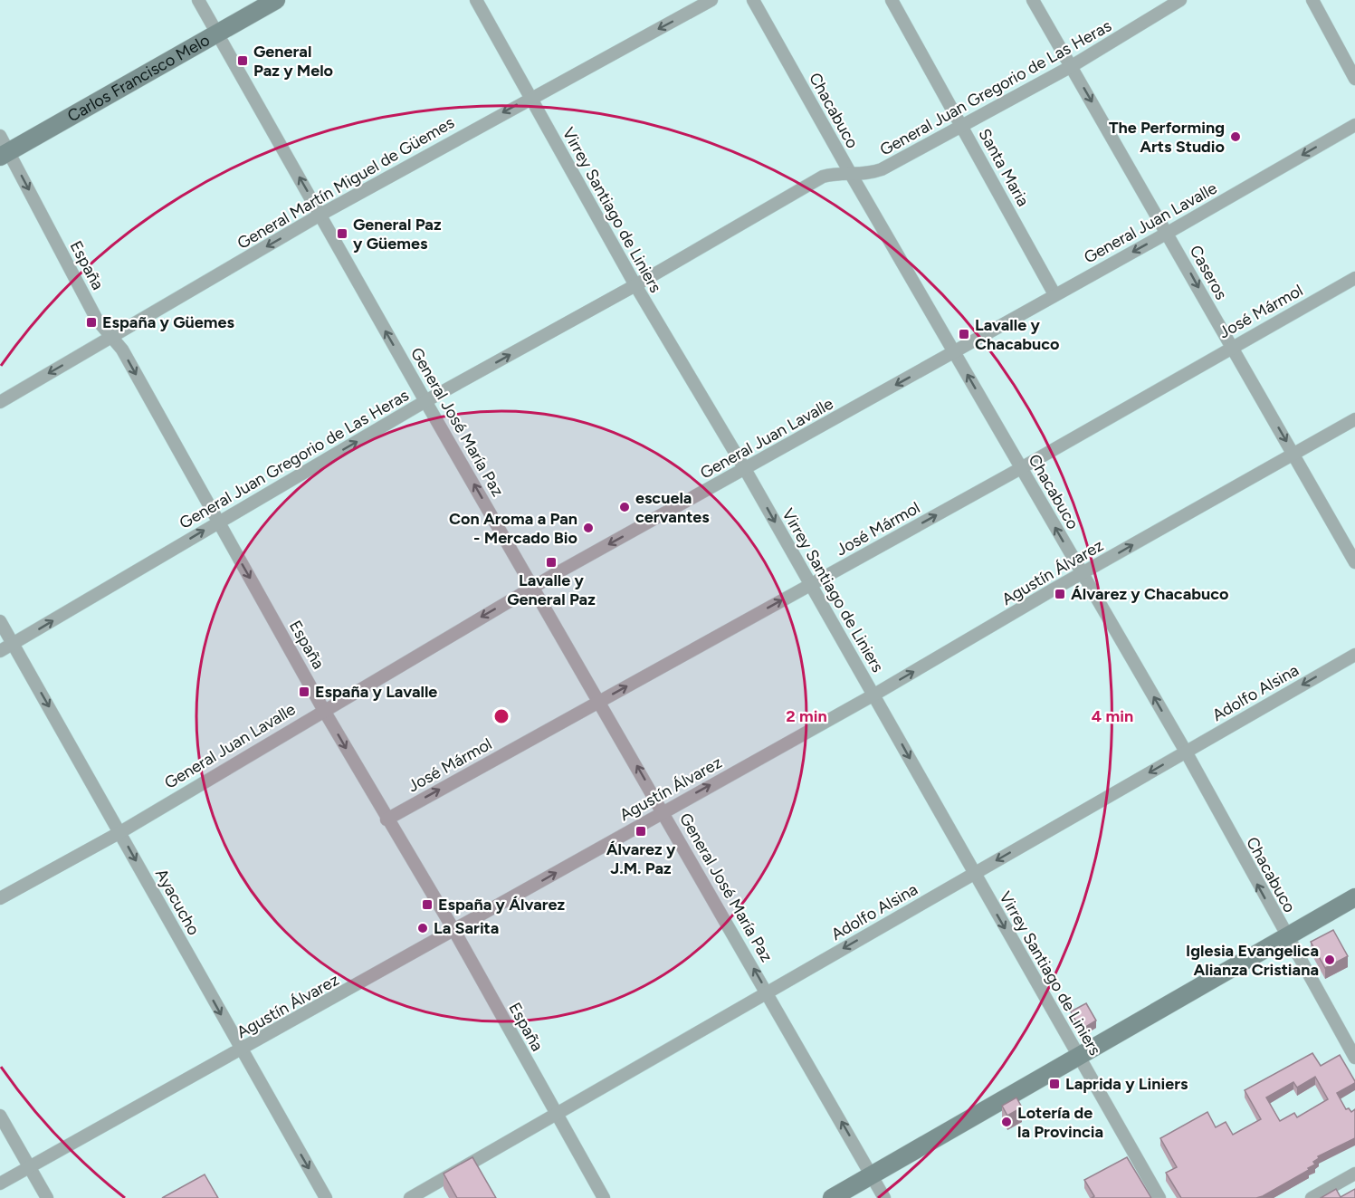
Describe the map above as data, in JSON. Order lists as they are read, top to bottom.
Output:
{
  "streets": {
    "street": [
      "Carlos Francisco Melo",
      "General Juan Gregorio de Las Heras",
      "Chacabuco",
      "Santa Maria",
      "General Martín Miguel de Güemes",
      "Virrey Santiago de Liniers",
      "General Juan Lavalle",
      "España",
      "Caseros",
      "José Mármol",
      "General José María Paz",
      "Agustín Álvarez",
      "Adolfo Alsina",
      "Ayacucho"
    ]
  },
  "crossings": [
    ["Carlos Francisco Melo", "España"],
    ["Carlos Francisco Melo", "General José María Paz"],
    ["General Juan Gregorio de Las Heras", "Chacabuco"],
    ["General Juan Gregorio de Las Heras", "Santa Maria"],
    ["General Juan Gregorio de Las Heras", "Virrey Santiago de Liniers"],
    ["General Juan Gregorio de Las Heras", "España"],
    ["General Juan Gregorio de Las Heras", "Caseros"],
    ["General Juan Gregorio de Las Heras", "General José María Paz"],
    ["General Juan Gregorio de Las Heras", "Ayacucho"],
    ["Chacabuco", "General Juan Lavalle"],
    ["Chacabuco", "José Mármol"],
    ["Chacabuco", "Agustín Álvarez"],
    ["Chacabuco", "Adolfo Alsina"],
    ["Santa Maria", "General Juan Lavalle"],
    ["General Martín Miguel de Güemes", "Virrey Santiago de Liniers"],
    ["General Martín Miguel de Güemes", "España"],
    ["General Martín Miguel de Güemes", "General José María Paz"],
    ["Virrey Santiago de Liniers", "General Juan Lavalle"],
    ["Virrey Santiago de Liniers", "José Mármol"],
    ["Virrey Santiago de Liniers", "Agustín Álvarez"],
    ["Virrey Santiago de Liniers", "Adolfo Alsina"],
    ["General Juan Lavalle", "España"],
    ["General Juan Lavalle", "Caseros"],
    ["General Juan Lavalle", "General José María Paz"],
    ["General Juan Lavalle", "Ayacucho"],
    ["España", "José Mármol"],
    ["España", "Agustín Álvarez"],
    ["España", "Adolfo Alsina"],
    ["Caseros", "José Mármol"],
    ["Caseros", "Agustín Álvarez"],
    ["José Mármol", "General José María Paz"],
    ["General José María Paz", "Agustín Álvarez"],
    ["General José María Paz", "Adolfo Alsina"],
    ["Agustín Álvarez", "Ayacucho"]
  ],
  "one_way": [
    "General Juan Gregorio de Las Heras",
    "Chacabuco",
    "General Martín Miguel de Güemes",
    "Virrey Santiago de Liniers",
    "General Juan Lavalle",
    "España",
    "Caseros",
    "José Mármol",
    "General José María Paz",
    "Agustín Álvarez",
    "Adolfo Alsina",
    "Ayacucho"
  ],
  "places": {
    "transit": [
      "General Paz y Melo",
      "General Paz y Güemes",
      "España y Güemes",
      "Lavalle y Chacabuco",
      "Lavalle y General Paz",
      "Álvarez y Chacabuco",
      "España y Lavalle",
      "Álvarez y J.M. Paz",
      "España y Álvarez",
      "Laprida y Liniers"
    ],
    "other": [
      "The Performing Arts Studio",
      "escuela cervantes",
      "Con Aroma a Pan - Mercado Bio",
      "La Sarita",
      "Iglesia Evangelica Alianza Cristiana",
      "Lotería de la Provincia"
    ]
  },
  "rings": ["2 min", "4 min"]
}
